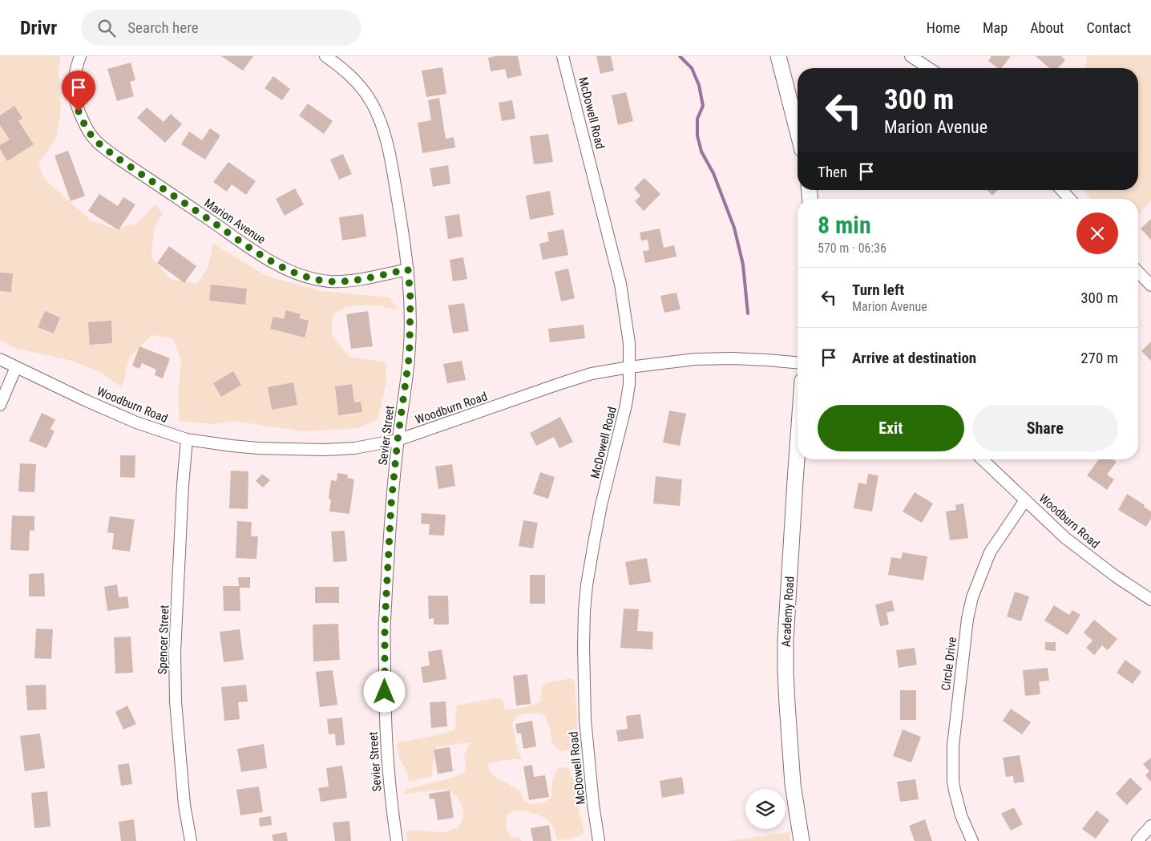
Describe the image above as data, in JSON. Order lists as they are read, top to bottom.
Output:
{
  "streets": {
    "main road": ["Academy Road"],
    "street": [
      "McDowell Road",
      "Marion Avenue",
      "Woodburn Road",
      "Sevier Street",
      "Spencer Street",
      "Circle Drive"
    ]
  },
  "crossings": [
    ["McDowell Road", "Woodburn Road"],
    ["Marion Avenue", "Sevier Street"],
    ["Woodburn Road", "Sevier Street"],
    ["Woodburn Road", "Spencer Street"],
    ["Woodburn Road", "Circle Drive"]
  ],
  "page": {
    "header": "Drivr",
    "search": "Search here",
    "nav": [
      "Home",
      "Map",
      "About",
      "Contact"
    ],
    "turn": ["300 m", "Marion Avenue"],
    "then": "Then",
    "heading": ["8 min", "570 m · 06:36"],
    "list": [
      {
        "name": "Turn left",
        "note": "Marion Avenue",
        "value": "300 m"
      },
      {
        "name": "Arrive at destination",
        "value": "270 m"
      }
    ],
    "buttons": ["Exit", "Share"]
  }
}
